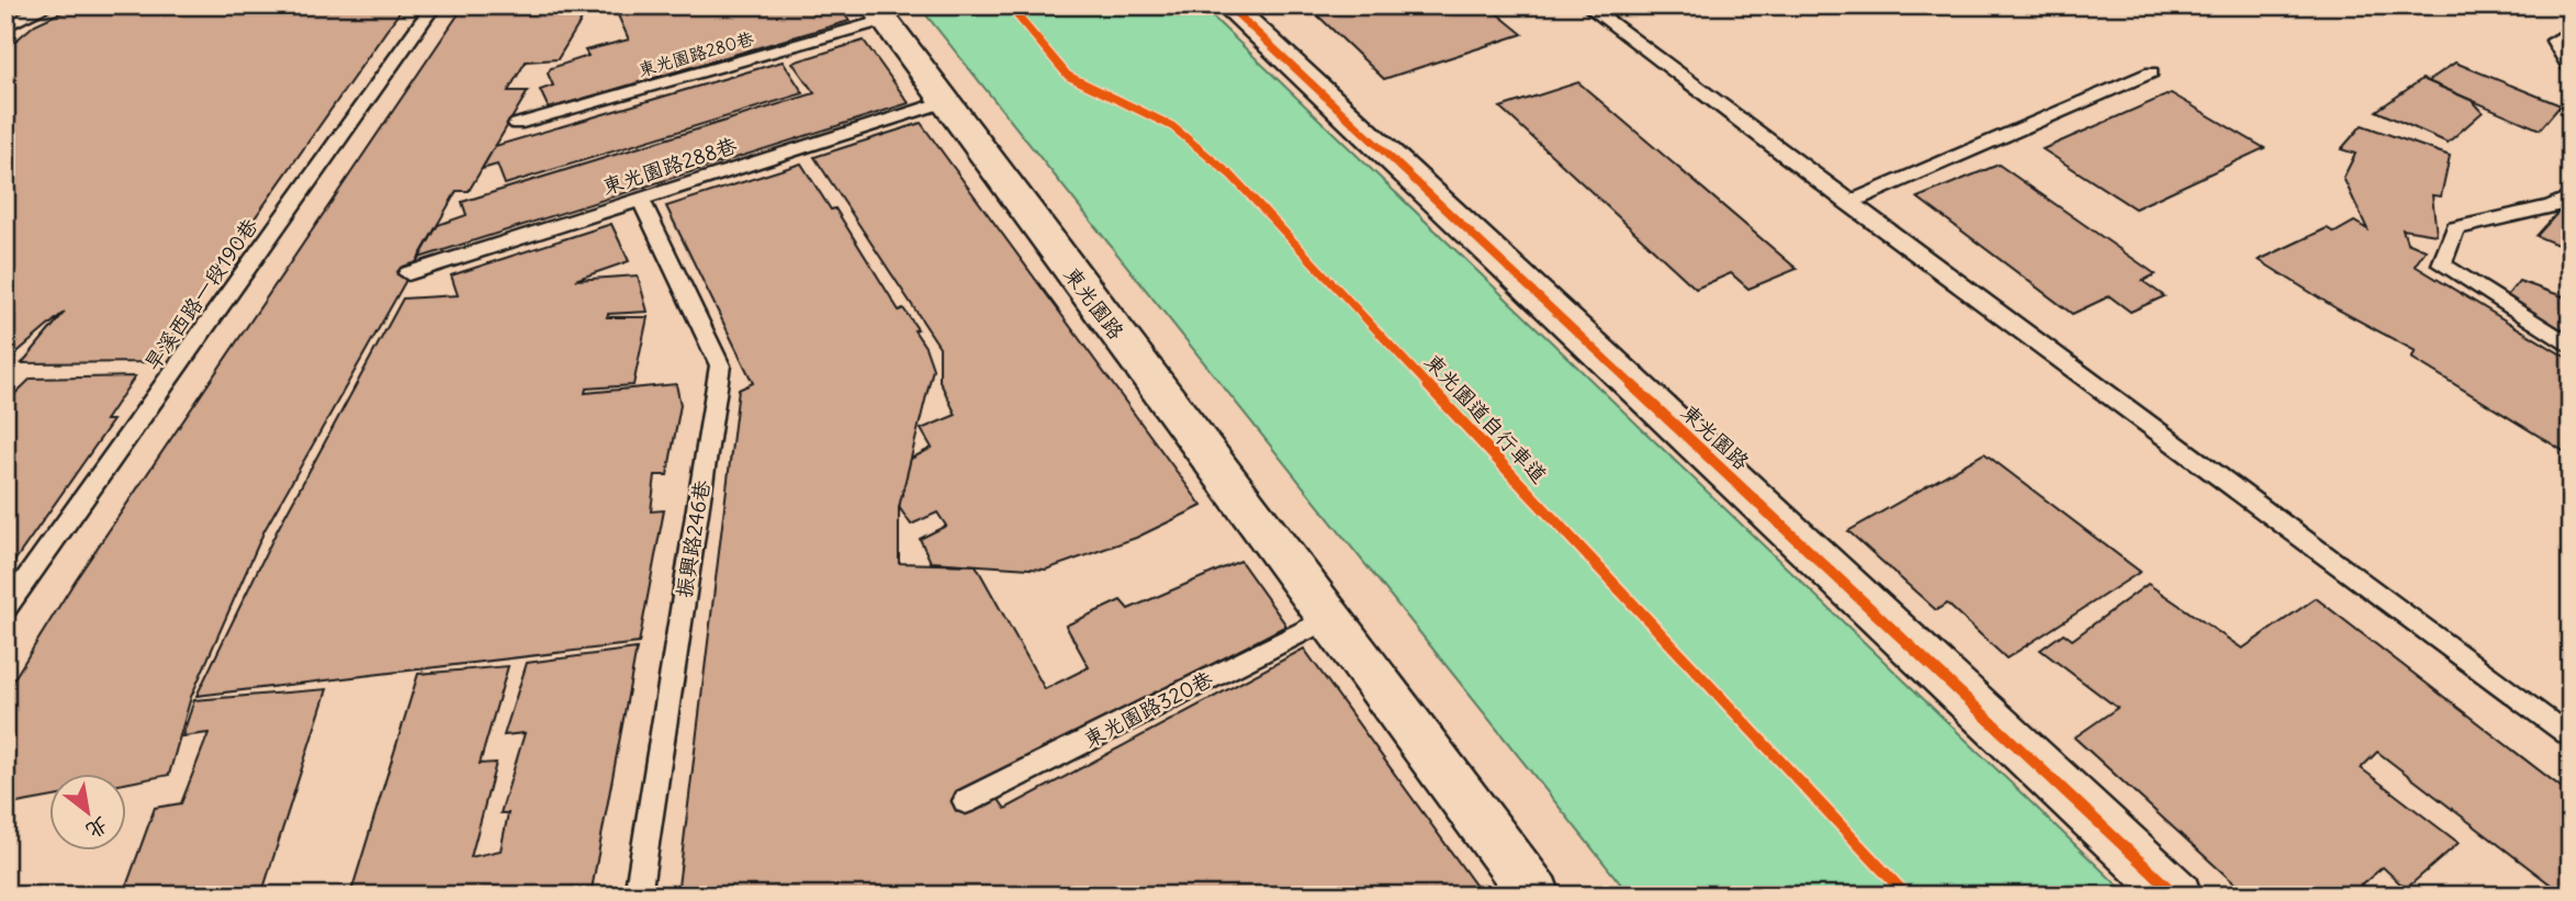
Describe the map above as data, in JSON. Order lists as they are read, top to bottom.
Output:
{
  "streets": {
    "street": ["東光園路"],
    "lane": [
      "東光園路280巷",
      "東光園路288巷",
      "旱溪西路一段190巷",
      "振興路246巷",
      "東光園路320巷"
    ],
    "cycle path": ["東光園道自行車道"]
  },
  "crossings": [
    ["東光園路280巷", "東光園路"],
    ["東光園路288巷", "東光園路"],
    ["東光園路288巷", "振興路246巷"],
    ["東光園路", "東光園路320巷"]
  ],
  "north": "bottom right"
}
